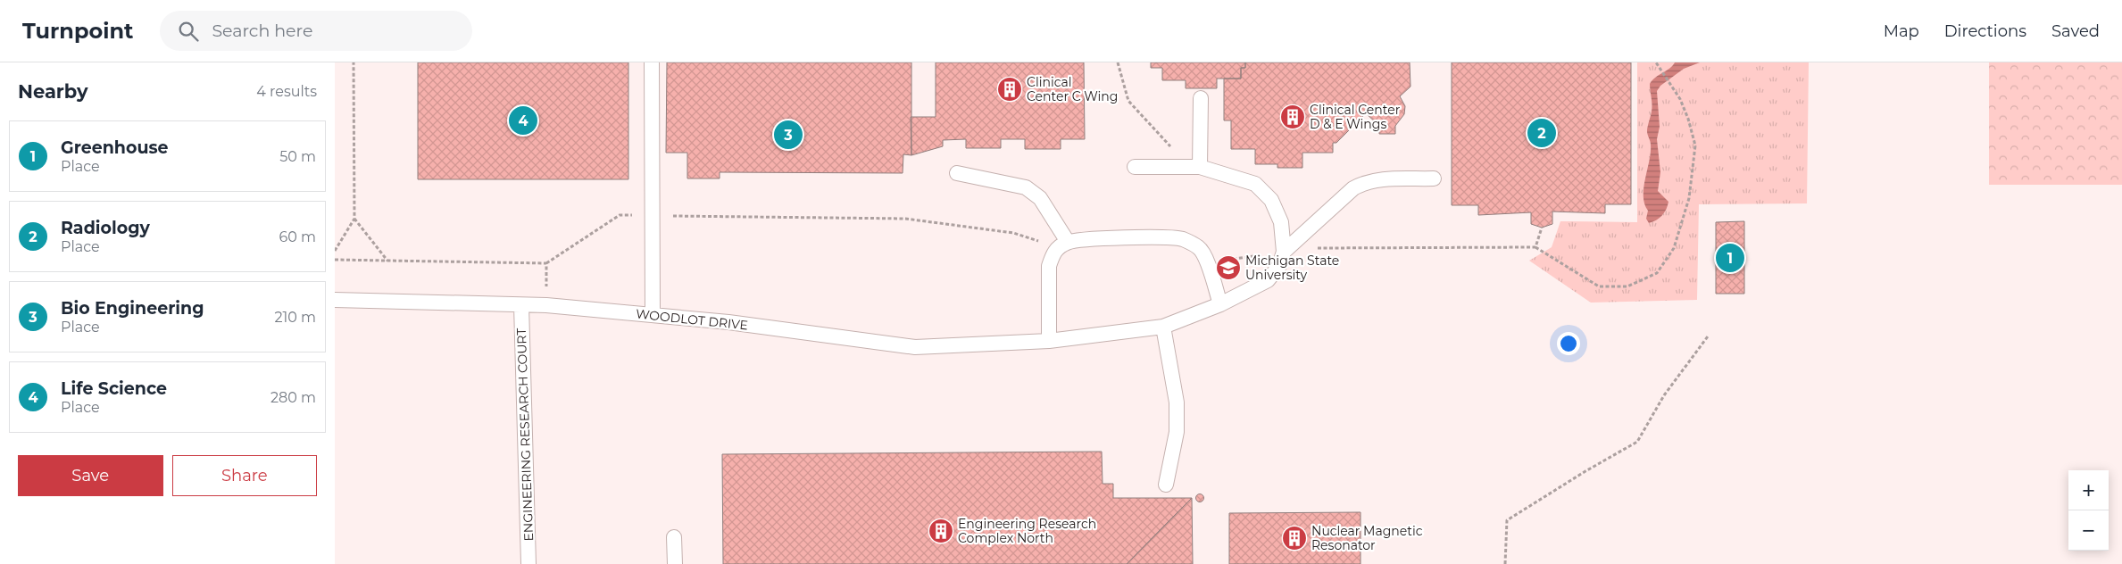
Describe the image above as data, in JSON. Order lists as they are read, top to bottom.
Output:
{
  "streets": {
    "lane": ["WOODLOT DRIVE", "ENGINEERING RESEARCH COURT"]
  },
  "crossings": [
    ["WOODLOT DRIVE", "ENGINEERING RESEARCH COURT"]
  ],
  "places": {
    "building": [
      "Clinical Center C Wing",
      "Clinical Center D & E Wings",
      "Engineering Research Complex North",
      "Nuclear Magnetic Resonator"
    ],
    "school or university": ["Michigan State University"]
  },
  "page": {
    "header": "Turnpoint",
    "search": "Search here",
    "nav": ["Map", "Directions", "Saved"],
    "heading": ["Nearby", "4 results"],
    "pins": [
      "4",
      "2",
      "3",
      "1"
    ],
    "list": [
      {
        "mark": "1",
        "name": "Greenhouse",
        "note": "Place",
        "value": "50 m"
      },
      {
        "mark": "2",
        "name": "Radiology",
        "note": "Place",
        "value": "60 m"
      },
      {
        "mark": "3",
        "name": "Bio Engineering",
        "note": "Place",
        "value": "210 m"
      },
      {
        "mark": "4",
        "name": "Life Science",
        "note": "Place",
        "value": "280 m"
      }
    ],
    "buttons": ["Save", "Share"],
    "map_buttons": ["+", "−"]
  }
}
